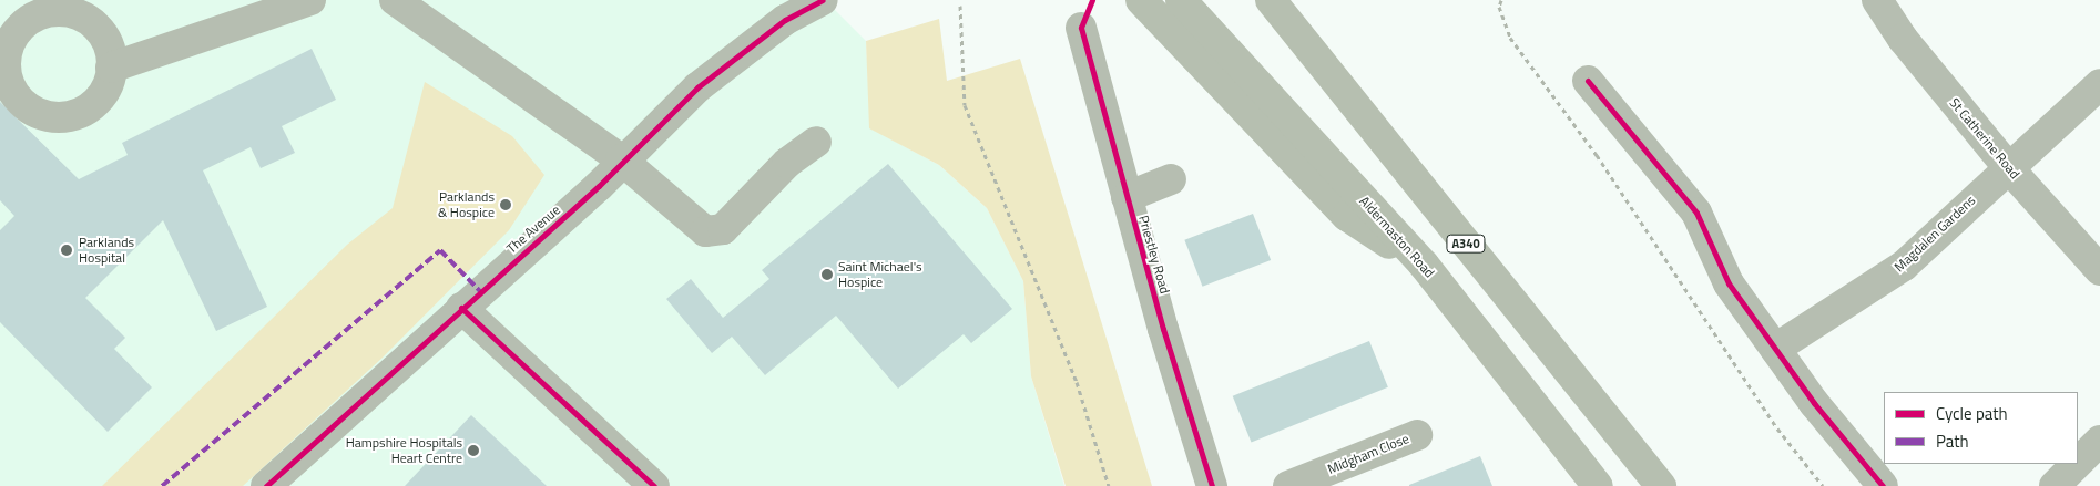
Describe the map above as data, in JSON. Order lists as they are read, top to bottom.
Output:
{
  "streets": {
    "main road": ["Aldermaston Road", "A340"],
    "street": [
      "St Catherine Road",
      "The Avenue",
      "Magdalen Gardens",
      "Priestley Road",
      "Midgham Close"
    ]
  },
  "crossings": [
    ["St Catherine Road", "Magdalen Gardens"]
  ],
  "places": [
    "Parklands & Hospice",
    "Parklands Hospital",
    "Saint Michael's Hospice",
    "Hampshire Hospitals Heart Centre"
  ],
  "legend": ["Cycle path", "Path"]
}
